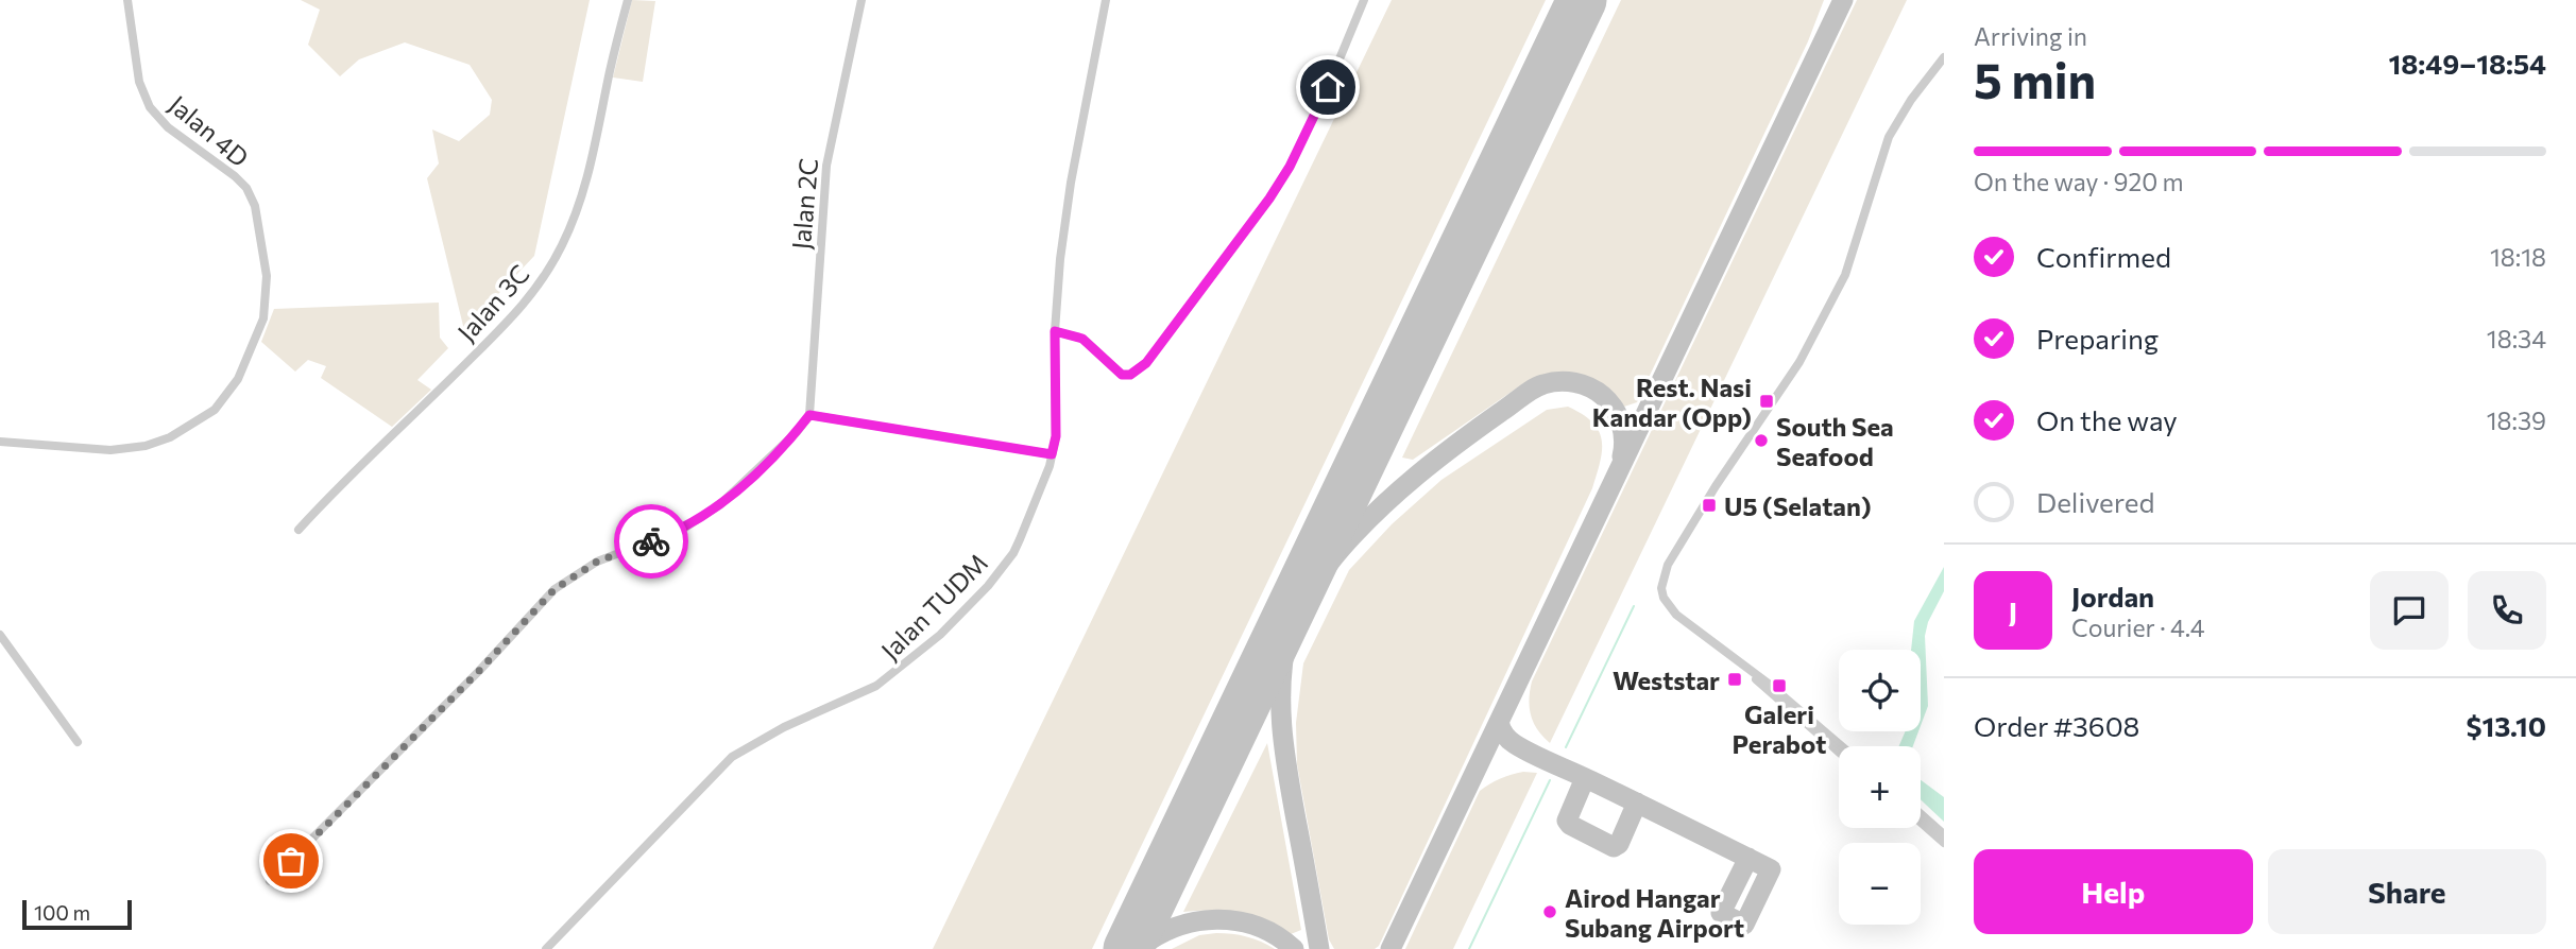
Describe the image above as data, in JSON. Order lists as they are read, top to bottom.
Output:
{
  "streets": {
    "street": [
      "Jalan 4D",
      "Jalan 2C",
      "Jalan 3C",
      "Jalan TUDM"
    ]
  },
  "places": {
    "transit": [
      "Rest. Nasi Kandar (Opp)",
      "U5 (Selatan)",
      "Weststar",
      "Galeri Perabot"
    ],
    "other": ["South Sea Seafood", "Airod Hangar Subang Airport"]
  },
  "scale_bar": "100 m",
  "page": {
    "heading": ["5 min", "Arriving in", "18:49–18:54"],
    "panel": [
      "Jordan",
      "Courier · 4.4",
      "Order #3608",
      "$13.10"
    ],
    "bar": "On the way · 920 m",
    "list": [
      ["Confirmed", "18:18"],
      ["Preparing", "18:34"],
      ["On the way", "18:39"],
      "Delivered"
    ],
    "round": "J",
    "map_buttons": ["+", "−"],
    "buttons": ["Help", "Share"],
    "scale": "100 m"
  }
}
